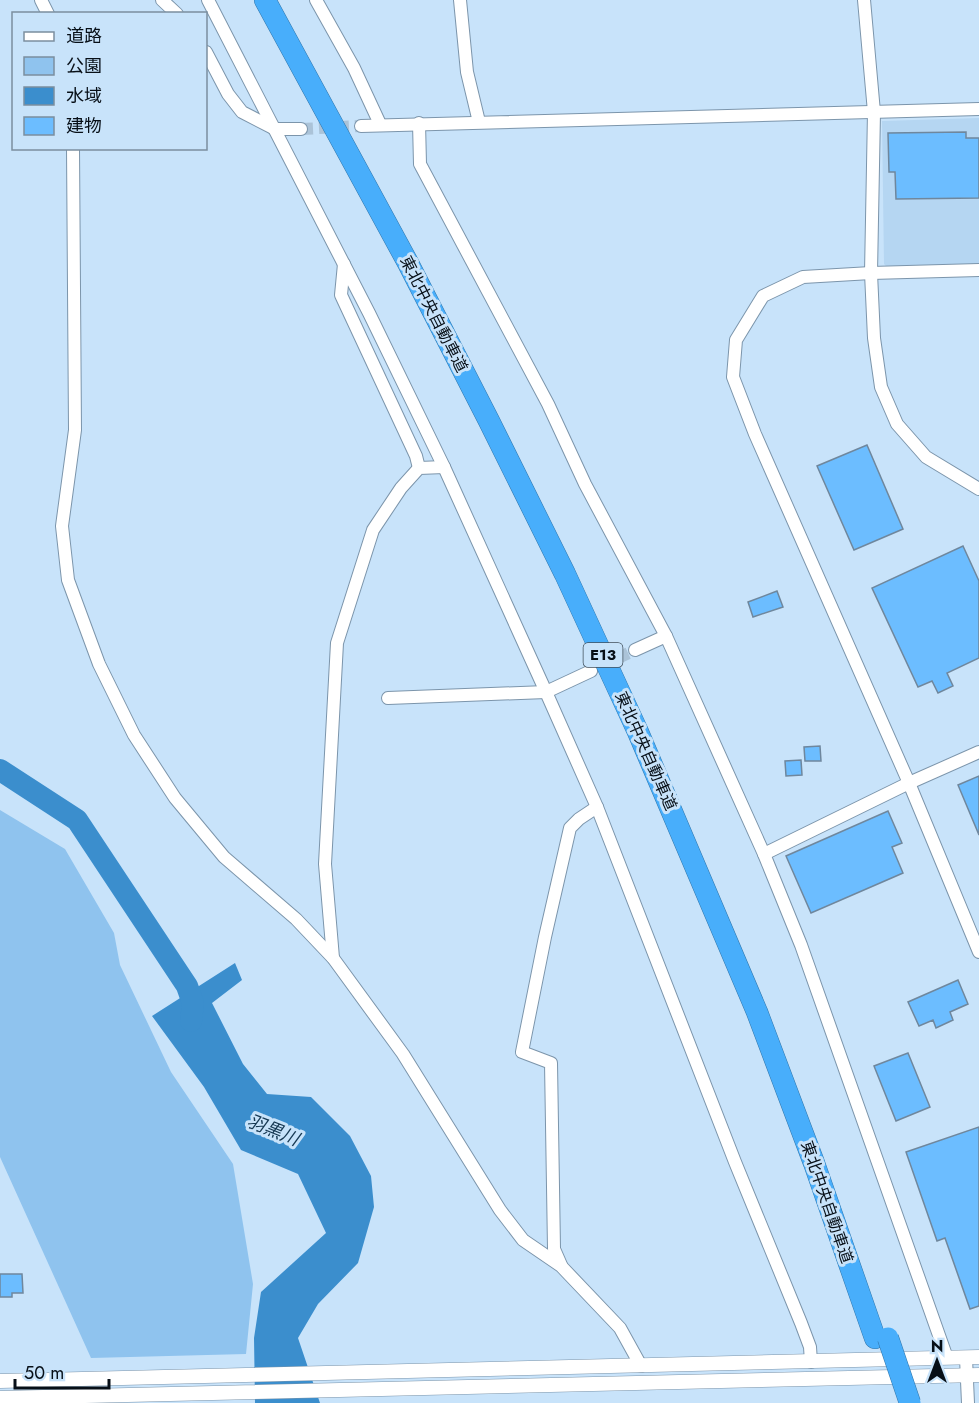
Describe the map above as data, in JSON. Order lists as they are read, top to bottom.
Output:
{
  "streets": {
    "highway": ["東北中央自動車道", "E13"]
  },
  "water": ["羽黒川"],
  "legend": [
    "道路",
    "公園",
    "水域",
    "建物"
  ],
  "scale_bar": "50 m",
  "north": "top"
}
